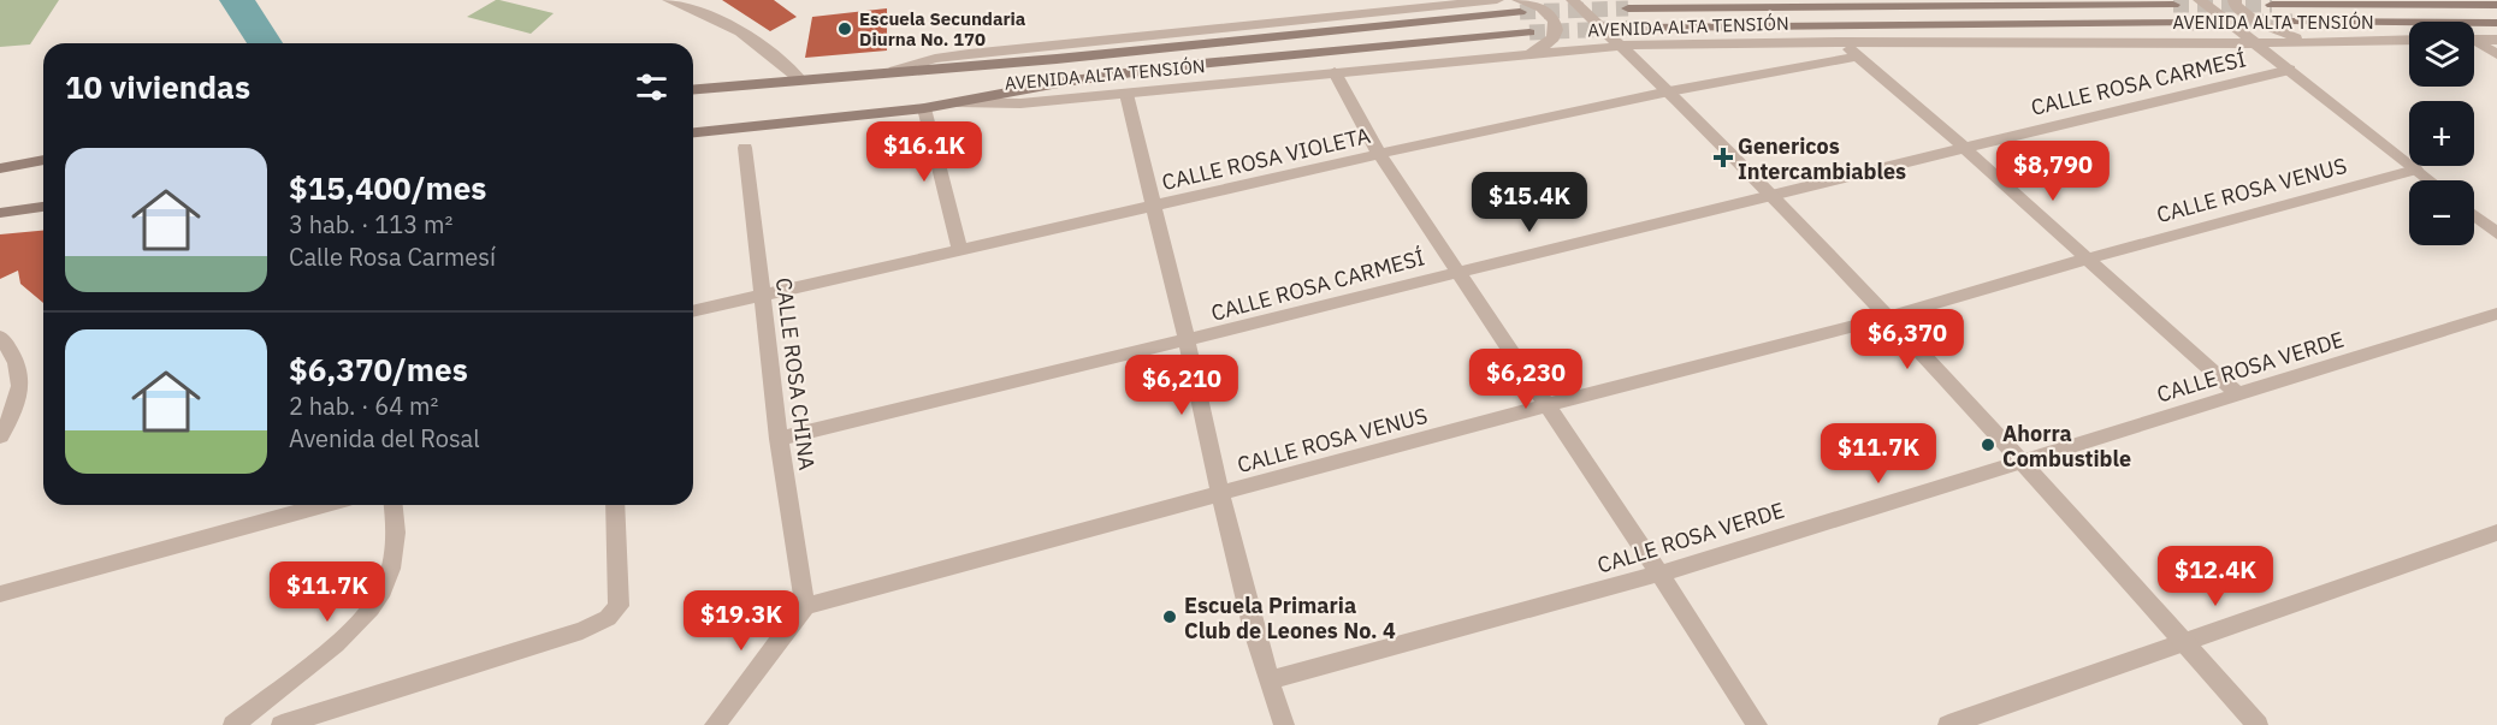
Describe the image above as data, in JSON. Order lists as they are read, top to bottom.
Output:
{
  "streets": {
    "main road": ["AVENIDA ALTA TENSIÓN"],
    "street": [
      "CALLE ROSA CARMESÍ",
      "CALLE ROSA VIOLETA",
      "CALLE ROSA VENUS",
      "CALLE ROSA VERDE",
      "CALLE ROSA CHINA"
    ]
  },
  "crossings": [
    ["CALLE ROSA CARMESÍ", "CALLE ROSA CHINA"],
    ["CALLE ROSA VIOLETA", "CALLE ROSA CHINA"],
    ["CALLE ROSA VENUS", "CALLE ROSA CHINA"]
  ],
  "places": {
    "other": ["Escuela Secundaria Diurna No. 170", "Ahorra Combustible", "Escuela Primaria Club de Leones No. 4"],
    "health": ["Genericos Intercambiables"]
  },
  "page": {
    "map_buttons": ["+", "−"],
    "heading": "10 viviendas",
    "price": [
      "$16.1K",
      "$8,790",
      "$15.4K",
      "$6,370",
      "$6,230",
      "$6,210",
      "$11.7K",
      "$12.4K",
      "$11.7K",
      "$19.3K"
    ],
    "list": [
      {
        "name": "$15,400/mes",
        "note": "3 hab. · 113 m² · Calle Rosa Carmesí"
      },
      {
        "name": "$6,370/mes",
        "note": "2 hab. · 64 m² · Avenida del Rosal"
      }
    ]
  }
}
